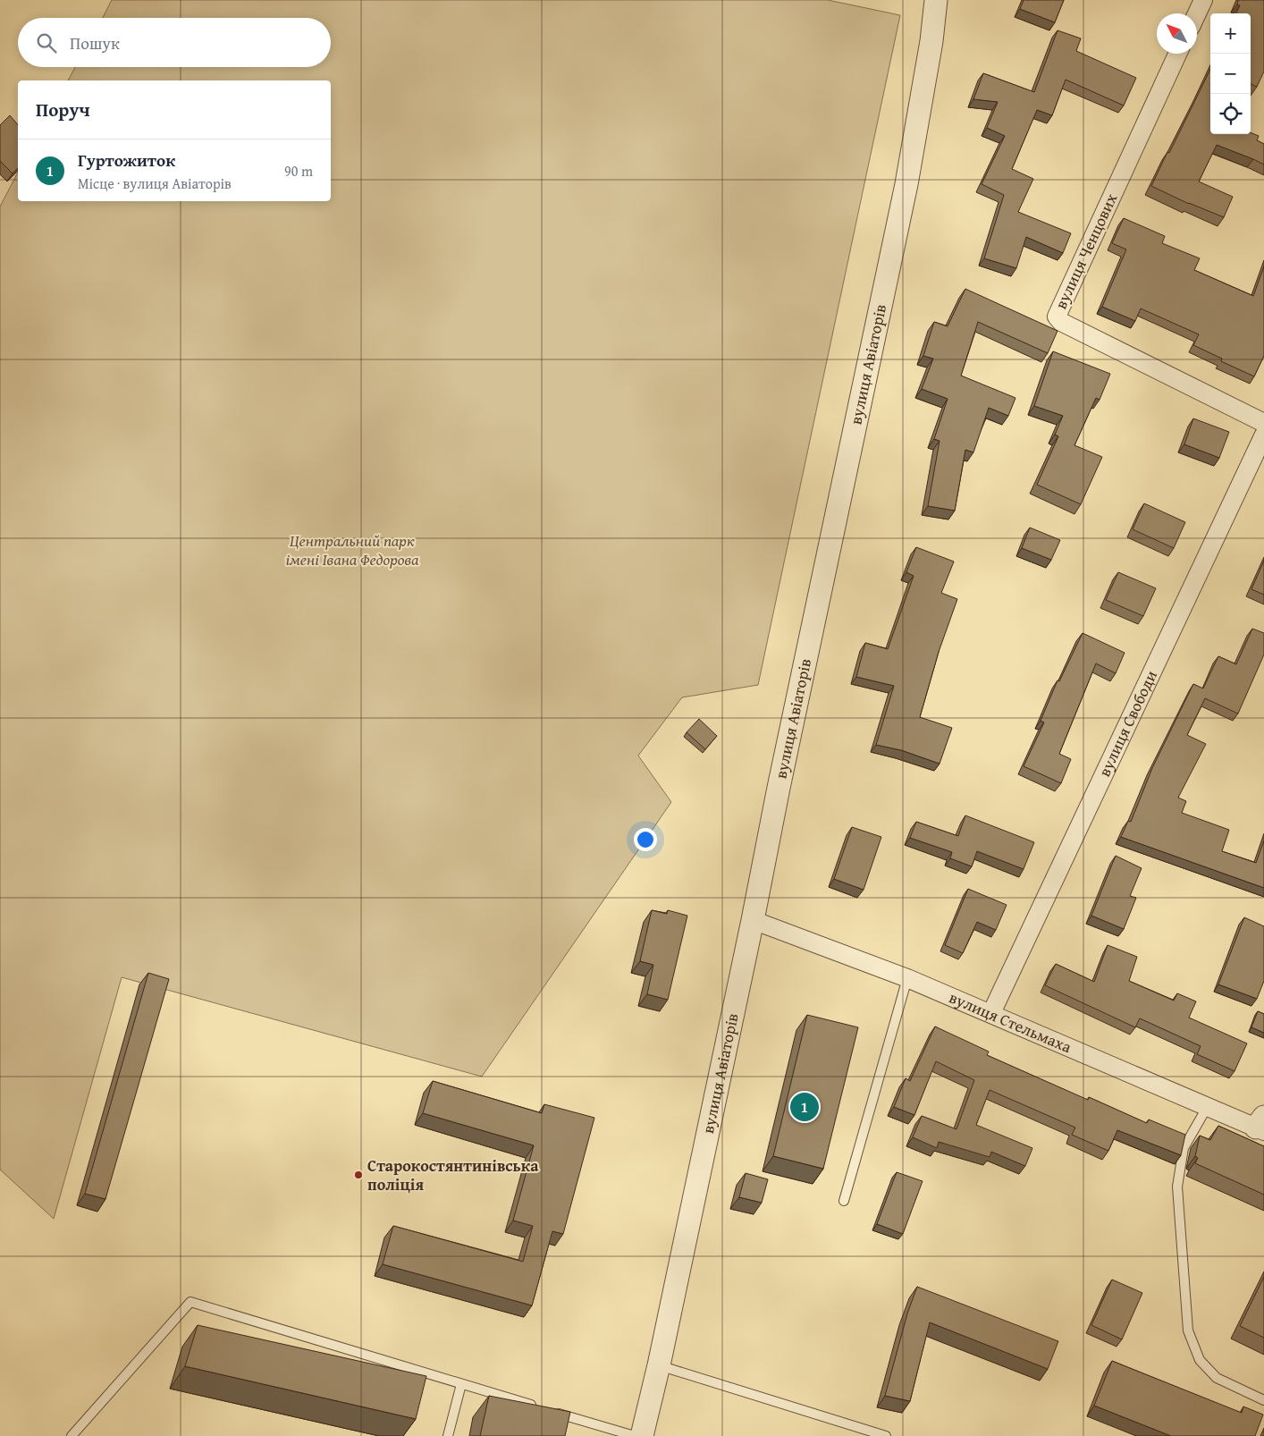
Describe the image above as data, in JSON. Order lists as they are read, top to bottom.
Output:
{
  "streets": {
    "street": [
      "вулиця Ченцових",
      "вулиця Авіаторів",
      "вулиця Свободи",
      "вулиця Стельмаха"
    ]
  },
  "crossings": [
    ["вулиця Авіаторів", "вулиця Стельмаха"],
    ["вулиця Свободи", "вулиця Стельмаха"]
  ],
  "parks": ["Центральний парк імені Івана Федорова"],
  "places": ["Старокостянтинівська поліція"],
  "north": "top left",
  "page": {
    "map_buttons": ["+", "−"],
    "search": "Пошук",
    "heading": "Поруч",
    "list": [
      {
        "mark": "1",
        "name": "Гуртожиток",
        "note": "Місце · вулиця Авіаторів",
        "value": "90 m"
      }
    ],
    "pins": "1"
  }
}
